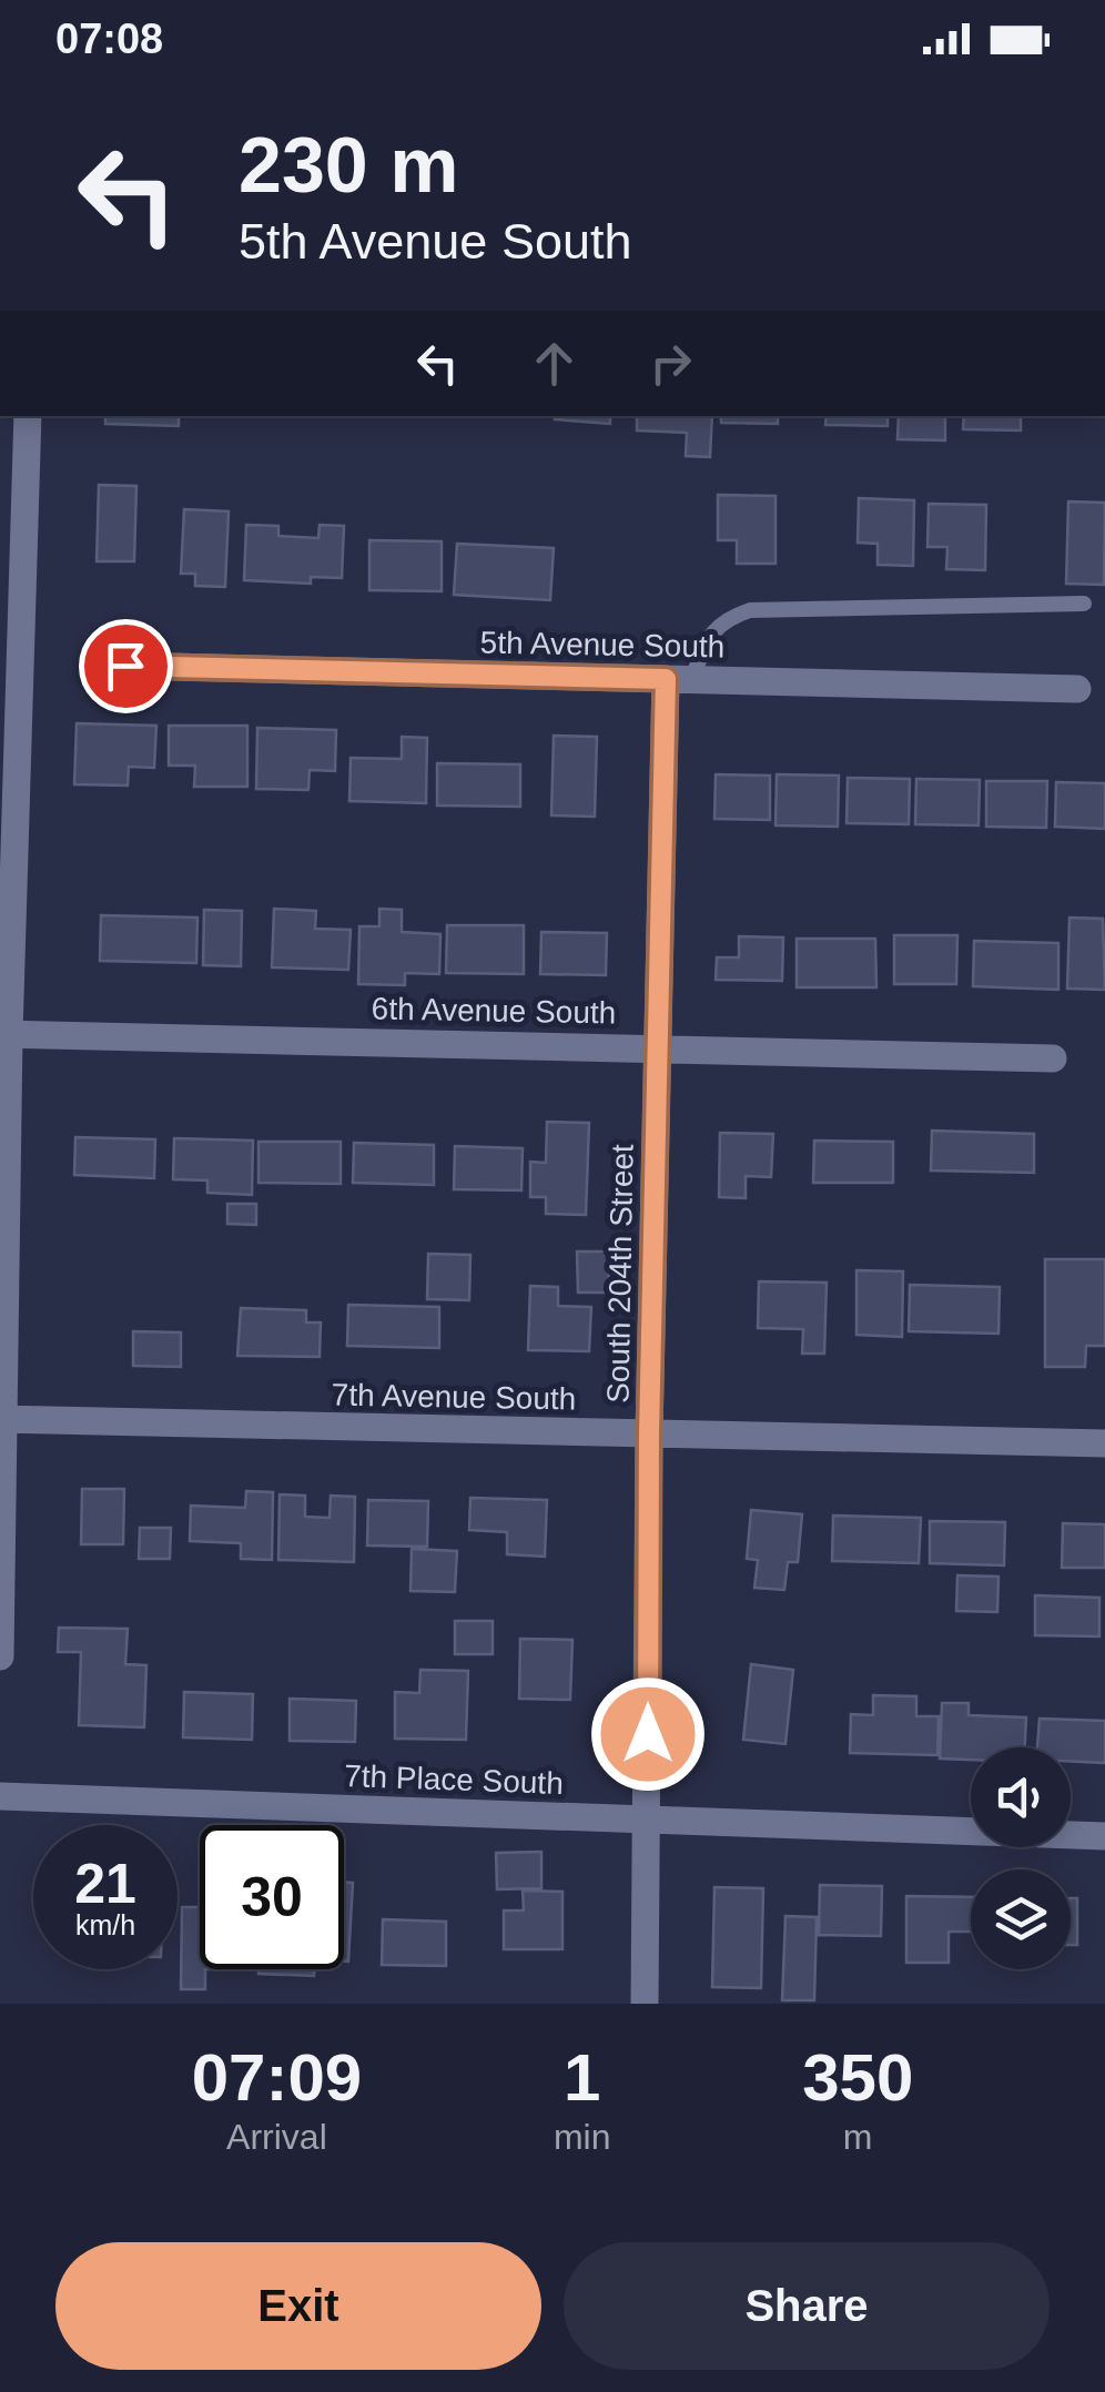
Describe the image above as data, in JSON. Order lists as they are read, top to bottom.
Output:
{
  "streets": {
    "street": [
      "5th Avenue South",
      "6th Avenue South",
      "South 204th Street",
      "7th Avenue South",
      "7th Place South"
    ]
  },
  "crossings": [
    ["5th Avenue South", "South 204th Street"],
    ["6th Avenue South", "South 204th Street"],
    ["South 204th Street", "7th Avenue South"],
    ["South 204th Street", "7th Place South"]
  ],
  "page": {
    "status": "07:08",
    "turn": ["230 m", "5th Avenue South"],
    "speed": "21 km/h",
    "limit": "30",
    "eta": [
      "07:09",
      "Arrival",
      "1",
      "min",
      "350",
      "m"
    ],
    "buttons": ["Exit", "Share"]
  }
}
